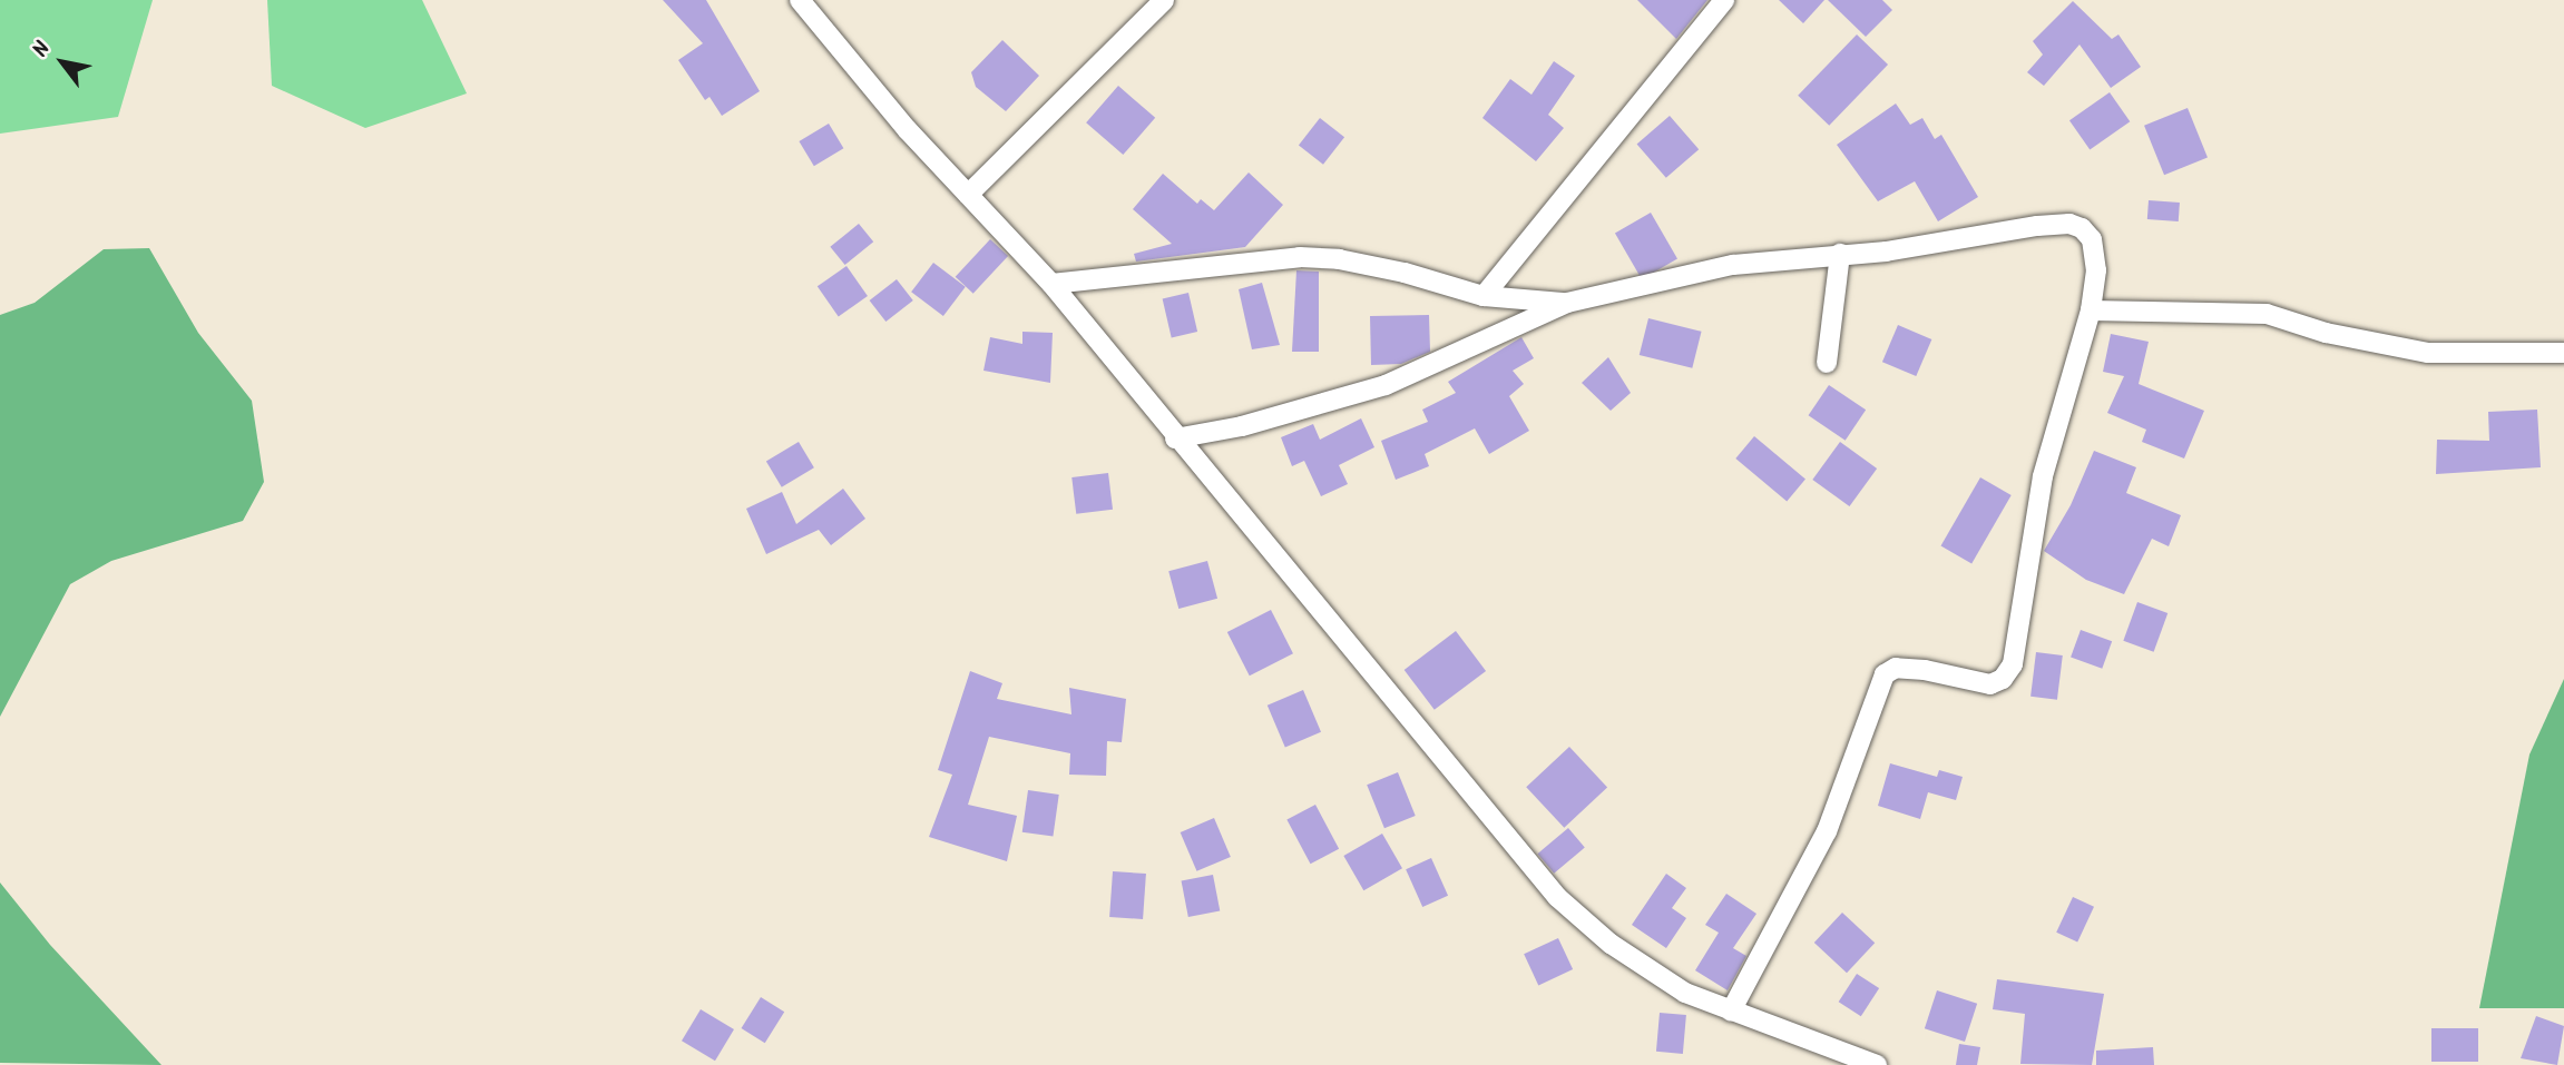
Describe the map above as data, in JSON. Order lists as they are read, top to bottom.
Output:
{
  "north": "top left"
}
